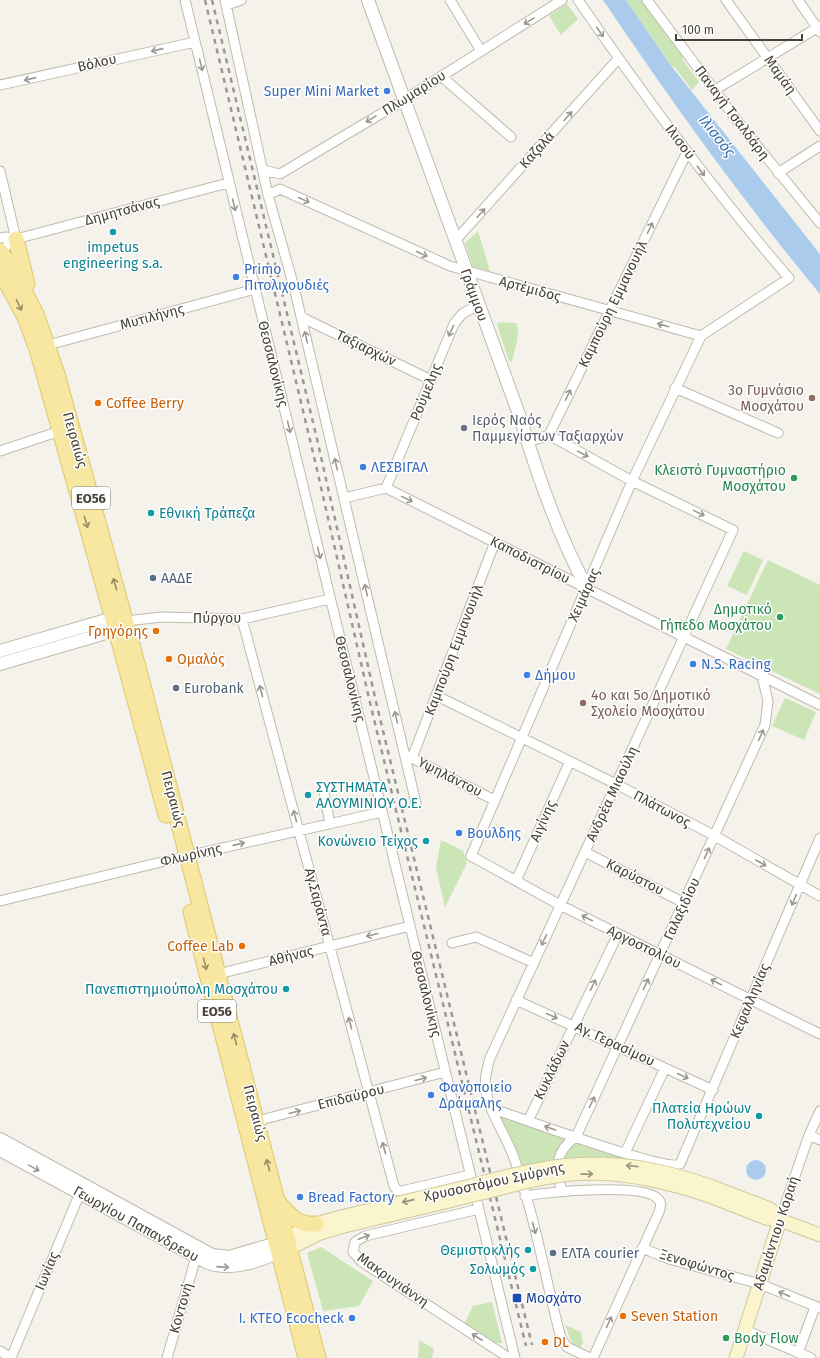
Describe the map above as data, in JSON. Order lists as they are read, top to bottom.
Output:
{
  "streets": {
    "main road": [
      "Πειραιώς",
      "ΕΟ56",
      "Χρυσοστόμου Σμύρνης",
      "Αδαμάντιου Κοραή"
    ],
    "street": [
      "Βόλου",
      "Μαμάη",
      "Πλωμαρίου",
      "Παναγή Τσαλδάρη",
      "Ιλισού",
      "Καζαλά",
      "Δημητσάνας",
      "Αρτέμιδος",
      "Γράμμου",
      "Καμπούρη Εμμανουήλ",
      "Μυτιλήνης",
      "Ταξιαρχών",
      "Θεσσαλονίκης",
      "Ρούμελης",
      "Καποδιστρίου",
      "Χειμάρας",
      "Πύργου",
      "Υψηλάντου",
      "Ανδρέα Μιαούλη",
      "Πλάτωνος",
      "Αιγίνης",
      "Φλωρίνης",
      "Καρύστου",
      "Αγ.Σαράντα",
      "Γαλαξιδίου",
      "Αργοστολίου",
      "Αθήνας",
      "Κεφαλληνίας",
      "Αγ. Γερασίμου",
      "Κυκλάδων",
      "Επιδαύρου",
      "Γεωργίου Παπανδρεου",
      "Ξενοφώντος",
      "Ιωνίας",
      "Μακρυγιάννη",
      "Κοντονή"
    ]
  },
  "crossings": [
    ["Βόλου", "Θεσσαλονίκης"],
    ["Πλωμαρίου", "Γράμμου"],
    ["Ιλισού", "Καζαλά"],
    ["Ιλισού", "Αρτέμιδος"],
    ["Ιλισού", "Καμπούρη Εμμανουήλ"],
    ["Ιλισού", "Χειμάρας"],
    ["Καζαλά", "Γράμμου"],
    ["Δημητσάνας", "Θεσσαλονίκης"],
    ["Δημητσάνας", "Πειραιώς"],
    ["Αρτέμιδος", "Γράμμου"],
    ["Αρτέμιδος", "Καμπούρη Εμμανουήλ"],
    ["Αρτέμιδος", "Χειμάρας"],
    ["Γράμμου", "Ρούμελης"],
    ["Γράμμου", "Καποδιστρίου"],
    ["Γράμμου", "Χειμάρας"],
    ["Καμπούρη Εμμανουήλ", "Καποδιστρίου"],
    ["Καμπούρη Εμμανουήλ", "Υψηλάντου"],
    ["Καμπούρη Εμμανουήλ", "Πλάτωνος"],
    ["Μυτιλήνης", "Θεσσαλονίκης"],
    ["Μυτιλήνης", "Πειραιώς"],
    ["Ταξιαρχών", "Ρούμελης"],
    ["Θεσσαλονίκης", "Πύργου"],
    ["Θεσσαλονίκης", "Φλωρίνης"],
    ["Θεσσαλονίκης", "Αγ.Σαράντα"],
    ["Θεσσαλονίκης", "Αθήνας"],
    ["Θεσσαλονίκης", "Επιδαύρου"],
    ["Θεσσαλονίκης", "Μακρυγιάννη"],
    ["Ρούμελης", "Καποδιστρίου"],
    ["Πειραιώς", "Πύργου"],
    ["Πειραιώς", "Φλωρίνης"],
    ["Πειραιώς", "Αθήνας"],
    ["Πειραιώς", "Επιδαύρου"],
    ["Πειραιώς", "Χρυσοστόμου Σμύρνης"],
    ["Πειραιώς", "Γεωργίου Παπανδρεου"],
    ["Καποδιστρίου", "Χειμάρας"],
    ["Καποδιστρίου", "Ανδρέα Μιαούλη"],
    ["Καποδιστρίου", "Γαλαξιδίου"],
    ["Χειμάρας", "Υψηλάντου"],
    ["Χειμάρας", "Ανδρέα Μιαούλη"],
    ["Χειμάρας", "Πλάτωνος"],
    ["Χειμάρας", "Αργοστολίου"],
    ["Πύργου", "Αγ.Σαράντα"],
    ["Ανδρέα Μιαούλη", "Πλάτωνος"],
    ["Ανδρέα Μιαούλη", "Καρύστου"],
    ["Ανδρέα Μιαούλη", "Αργοστολίου"],
    ["Ανδρέα Μιαούλη", "Αγ. Γερασίμου"],
    ["Πλάτωνος", "Αιγίνης"],
    ["Πλάτωνος", "Γαλαξιδίου"],
    ["Πλάτωνος", "Κεφαλληνίας"],
    ["Αιγίνης", "Αργοστολίου"],
    ["Φλωρίνης", "Αγ.Σαράντα"],
    ["Καρύστου", "Γαλαξιδίου"],
    ["Αγ.Σαράντα", "Αθήνας"],
    ["Αγ.Σαράντα", "Επιδαύρου"],
    ["Γαλαξιδίου", "Αργοστολίου"],
    ["Γαλαξιδίου", "Αγ. Γερασίμου"],
    ["Αργοστολίου", "Κεφαλληνίας"],
    ["Αργοστολίου", "Κυκλάδων"],
    ["Κεφαλληνίας", "Αγ. Γερασίμου"],
    ["Αγ. Γερασίμου", "Κυκλάδων"],
    ["Χρυσοστόμου Σμύρνης", "Γεωργίου Παπανδρεου"],
    ["Χρυσοστόμου Σμύρνης", "Αδαμάντιου Κοραή"],
    ["Γεωργίου Παπανδρεου", "Ιωνίας"],
    ["Γεωργίου Παπανδρεου", "Κοντονή"],
    ["Αδαμάντιου Κοραή", "Ξενοφώντος"]
  ],
  "one_way": [
    "Βόλου",
    "Πλωμαρίου",
    "Καζαλά",
    "Καμπούρη Εμμανουήλ",
    "Ρούμελης",
    "Αγ.Σαράντα",
    "Γαλαξιδίου",
    "Αργοστολίου",
    "Αθήνας",
    "Αγ. Γερασίμου",
    "Κυκλάδων",
    "Επιδαύρου"
  ],
  "water": ["Ιλισσός"],
  "places": {
    "other": [
      "Super Mini Market",
      "impetus engineering s.a.",
      "Primo Πιτολιχουδιές",
      "3o Γυμνάσιο Μοσχάτου",
      "Coffee Berry",
      "Ιερός Ναός Παμμεγίστων Ταξιαρχών",
      "ΛΕΣΒΙΓΑΛ",
      "Κλειστό Γυμναστήριο Μοσχάτου",
      "Εθνική Τράπεζα",
      "ΑΑΔΕ",
      "Δημοτικό Γήπεδο Μοσχάτου",
      "Γρηγόρης",
      "Ομαλός",
      "N.S. Racing",
      "Δήμου",
      "Eurobank",
      "4ο και 5ο Δημοτικό Σχολείο Μοσχάτου",
      "ΣΥΣΤΗΜΑΤΑ ΑΛΟΥΜΙΝΙΟΥ Ο.Ε.",
      "Βουλδης",
      "Κονώνειο Τείχος",
      "Coffee Lab",
      "Πανεπιστημιούπολη Μοσχάτου",
      "Φανοποιείο Δράμαλης",
      "Πλατεία Ηρώων Πολυτεχνείου",
      "Bread Factory",
      "Θεμιστοκλής",
      "ΕΛΤΑ courier",
      "Σολωμός",
      "Seven Station",
      "Ι. ΚΤΕΟ Ecocheck",
      "Body Flow",
      "DL"
    ],
    "transit": ["Μοσχάτο"]
  },
  "scale_bar": "100 m"
}
